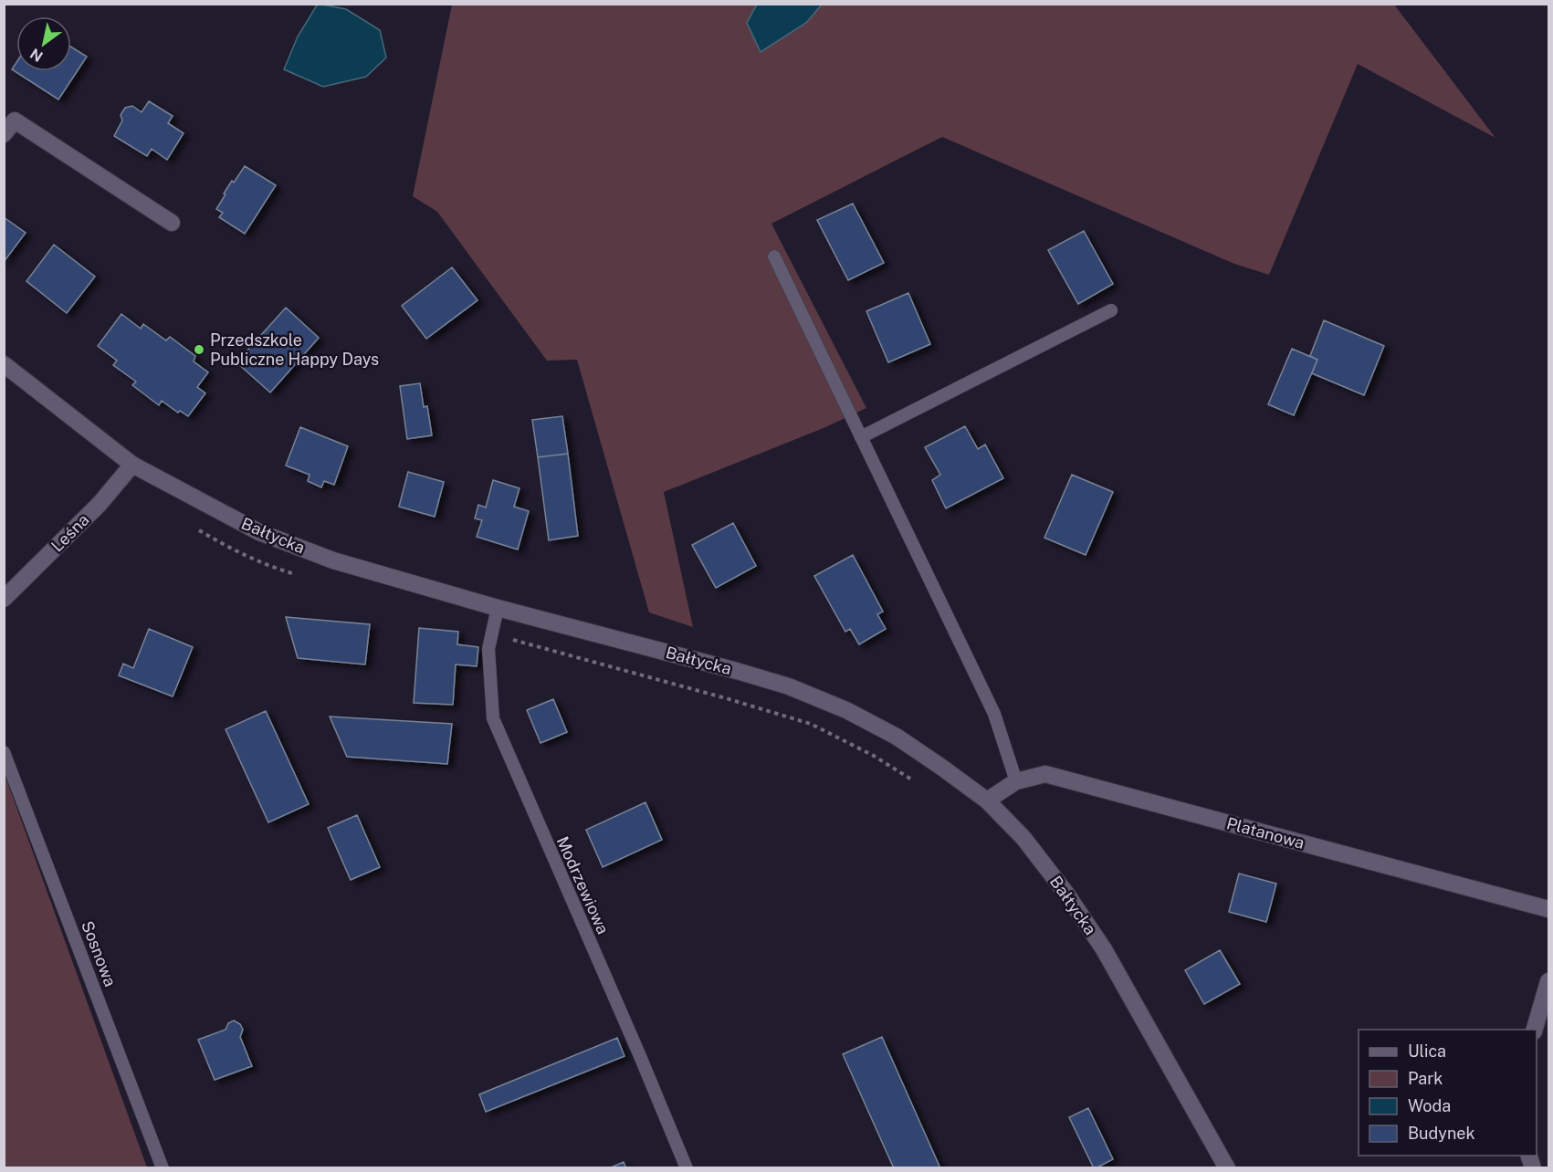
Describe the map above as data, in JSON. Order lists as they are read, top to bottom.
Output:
{
  "streets": {
    "street": ["Leśna", "Bałtycka", "Platanowa"],
    "lane": ["Modrzewiowa", "Sosnowa"]
  },
  "crossings": [
    ["Leśna", "Bałtycka"],
    ["Bałtycka", "Platanowa"],
    ["Bałtycka", "Modrzewiowa"]
  ],
  "places": ["Przedszkole Publiczne Happy Days"],
  "legend": [
    "Ulica",
    "Park",
    "Woda",
    "Budynek"
  ],
  "north": "bottom left"
}
